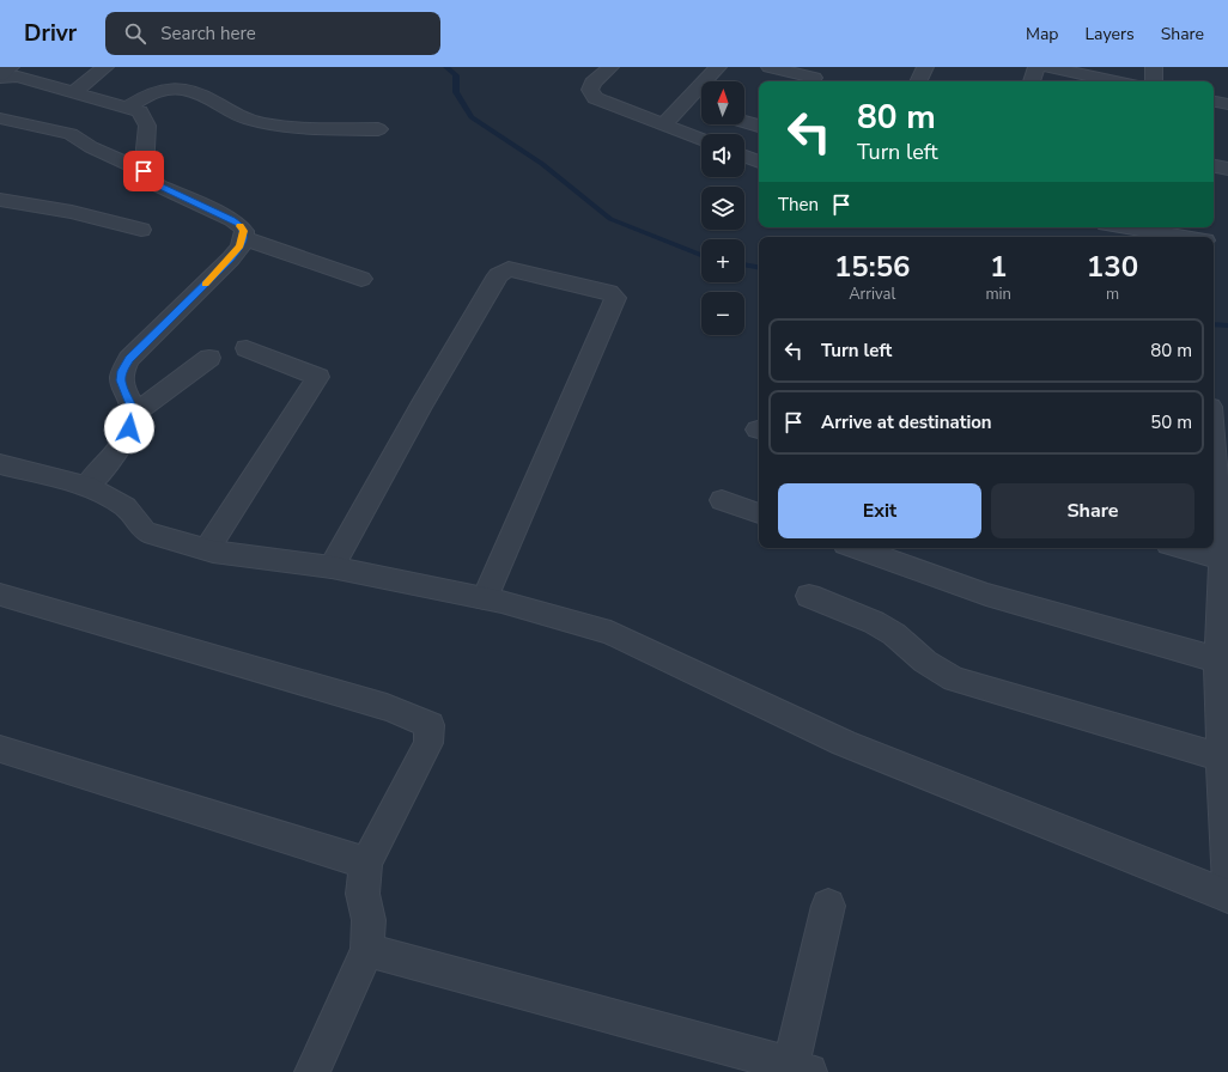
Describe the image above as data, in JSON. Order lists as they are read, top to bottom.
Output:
{
  "north": "top",
  "page": {
    "header": "Drivr",
    "search": "Search here",
    "nav": ["Map", "Layers", "Share"],
    "map_buttons": ["+", "−"],
    "turn": ["80 m", "Turn left"],
    "then": "Then",
    "eta": [
      "15:56",
      "Arrival",
      "1",
      "min",
      "130",
      "m"
    ],
    "list": [
      {
        "name": "Turn left",
        "value": "80 m"
      },
      {
        "name": "Arrive at destination",
        "value": "50 m"
      }
    ],
    "buttons": ["Exit", "Share"]
  }
}
